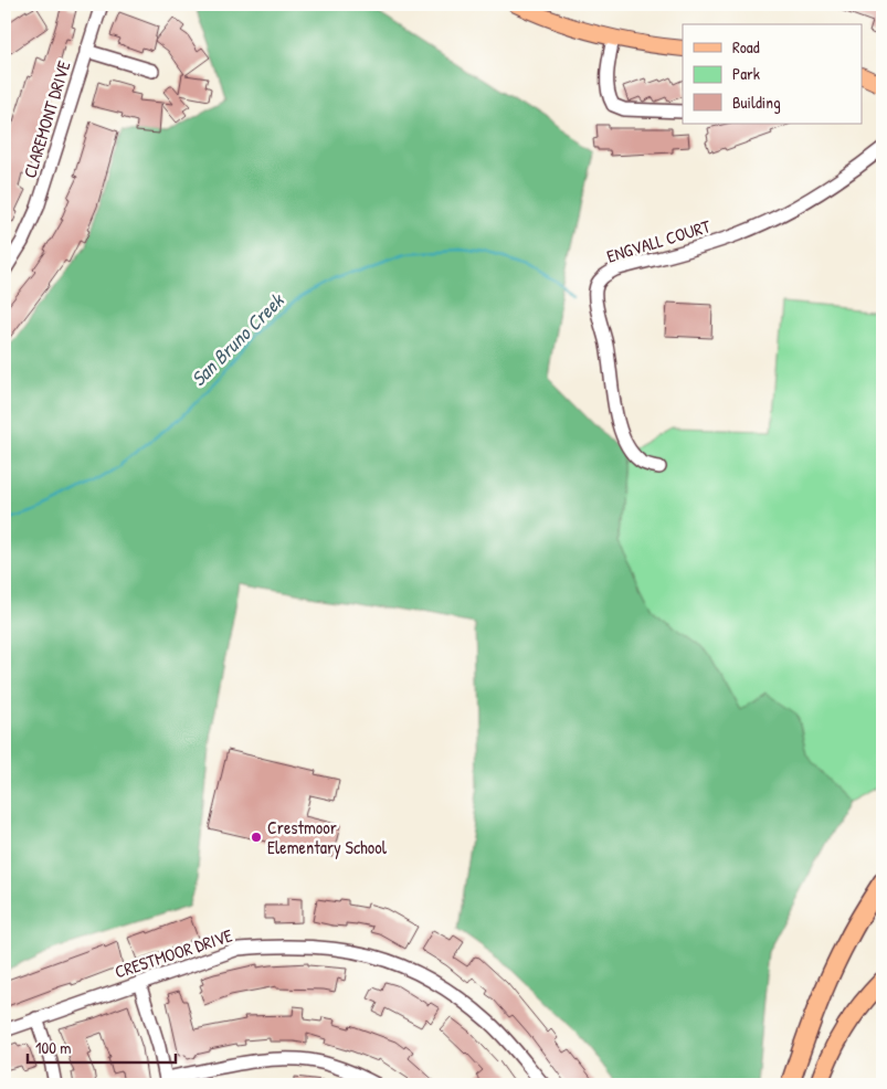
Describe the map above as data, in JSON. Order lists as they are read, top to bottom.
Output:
{
  "streets": {
    "street": ["CLAREMONT DRIVE", "ENGVALL COURT", "CRESTMOOR DRIVE"]
  },
  "water": ["San Bruno Creek"],
  "places": ["Crestmoor Elementary School"],
  "legend": ["Road", "Park", "Building"],
  "scale_bar": "100 m"
}
